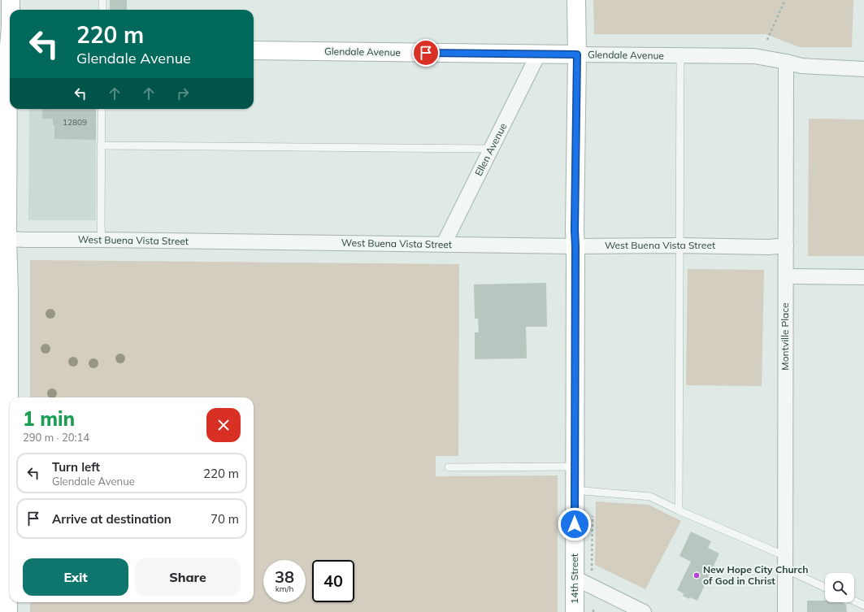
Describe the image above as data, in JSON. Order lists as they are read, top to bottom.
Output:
{
  "streets": {
    "street": [
      "Glendale Avenue",
      "Ellen Avenue",
      "West Buena Vista Street",
      "Montville Place",
      "14th Street"
    ]
  },
  "crossings": [
    ["Glendale Avenue", "Ellen Avenue"],
    ["Glendale Avenue", "Montville Place"],
    ["Glendale Avenue", "14th Street"],
    ["Ellen Avenue", "West Buena Vista Street"],
    ["West Buena Vista Street", "Montville Place"],
    ["West Buena Vista Street", "14th Street"]
  ],
  "places": ["New Hope City Church of God in Christ"],
  "house_numbers": ["12809"],
  "page": {
    "turn": ["220 m", "Glendale Avenue"],
    "heading": ["1 min", "290 m · 20:14"],
    "list": [
      {
        "name": "Turn left",
        "note": "Glendale Avenue",
        "value": "220 m"
      },
      {
        "name": "Arrive at destination",
        "value": "70 m"
      }
    ],
    "buttons": ["Exit", "Share"],
    "speed": "38 km/h",
    "limit": "40"
  }
}
